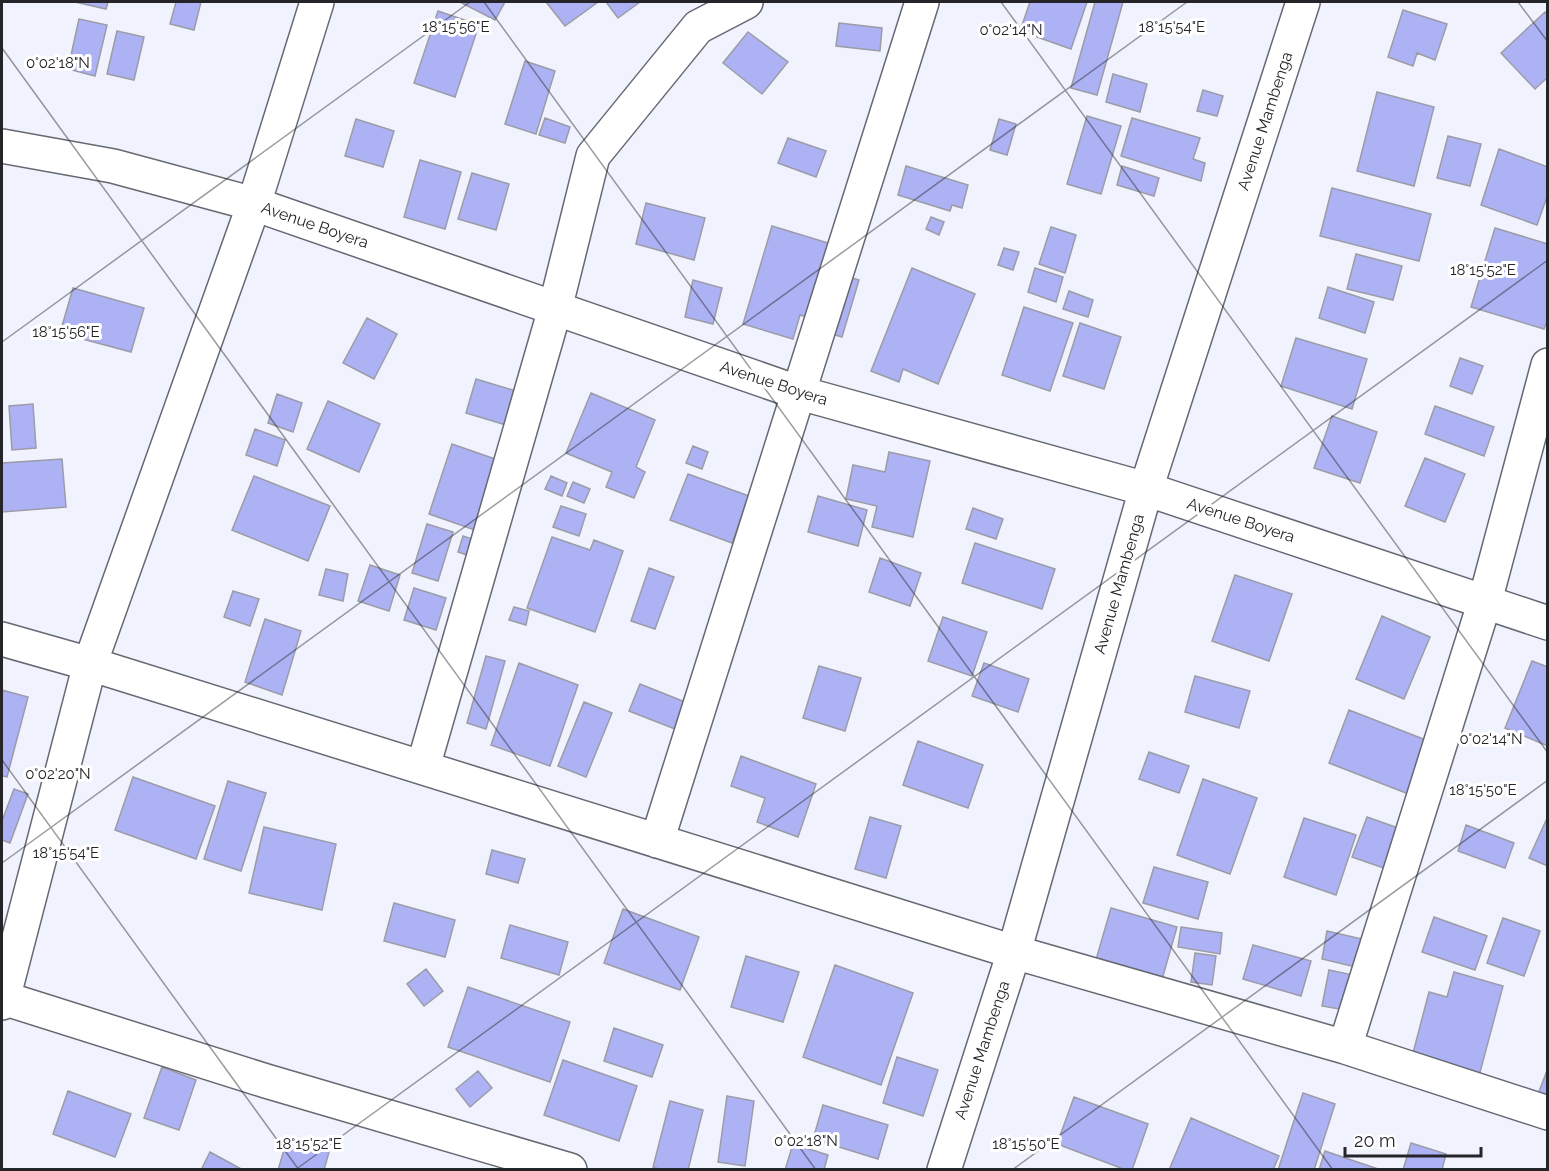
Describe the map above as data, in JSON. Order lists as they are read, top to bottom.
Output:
{
  "streets": {
    "street": ["Avenue Mambenga", "Avenue Boyera"]
  },
  "crossings": [
    ["Avenue Mambenga", "Avenue Boyera"]
  ],
  "scale_bar": "20 m",
  "coordinates": [
    "18°15'56\"E",
    "18°15'54\"E",
    "0°02'14\"N",
    "0°02'18\"N",
    "18°15'52\"E",
    "0°02'20\"N",
    "18°15'50\"E"
  ]
}
